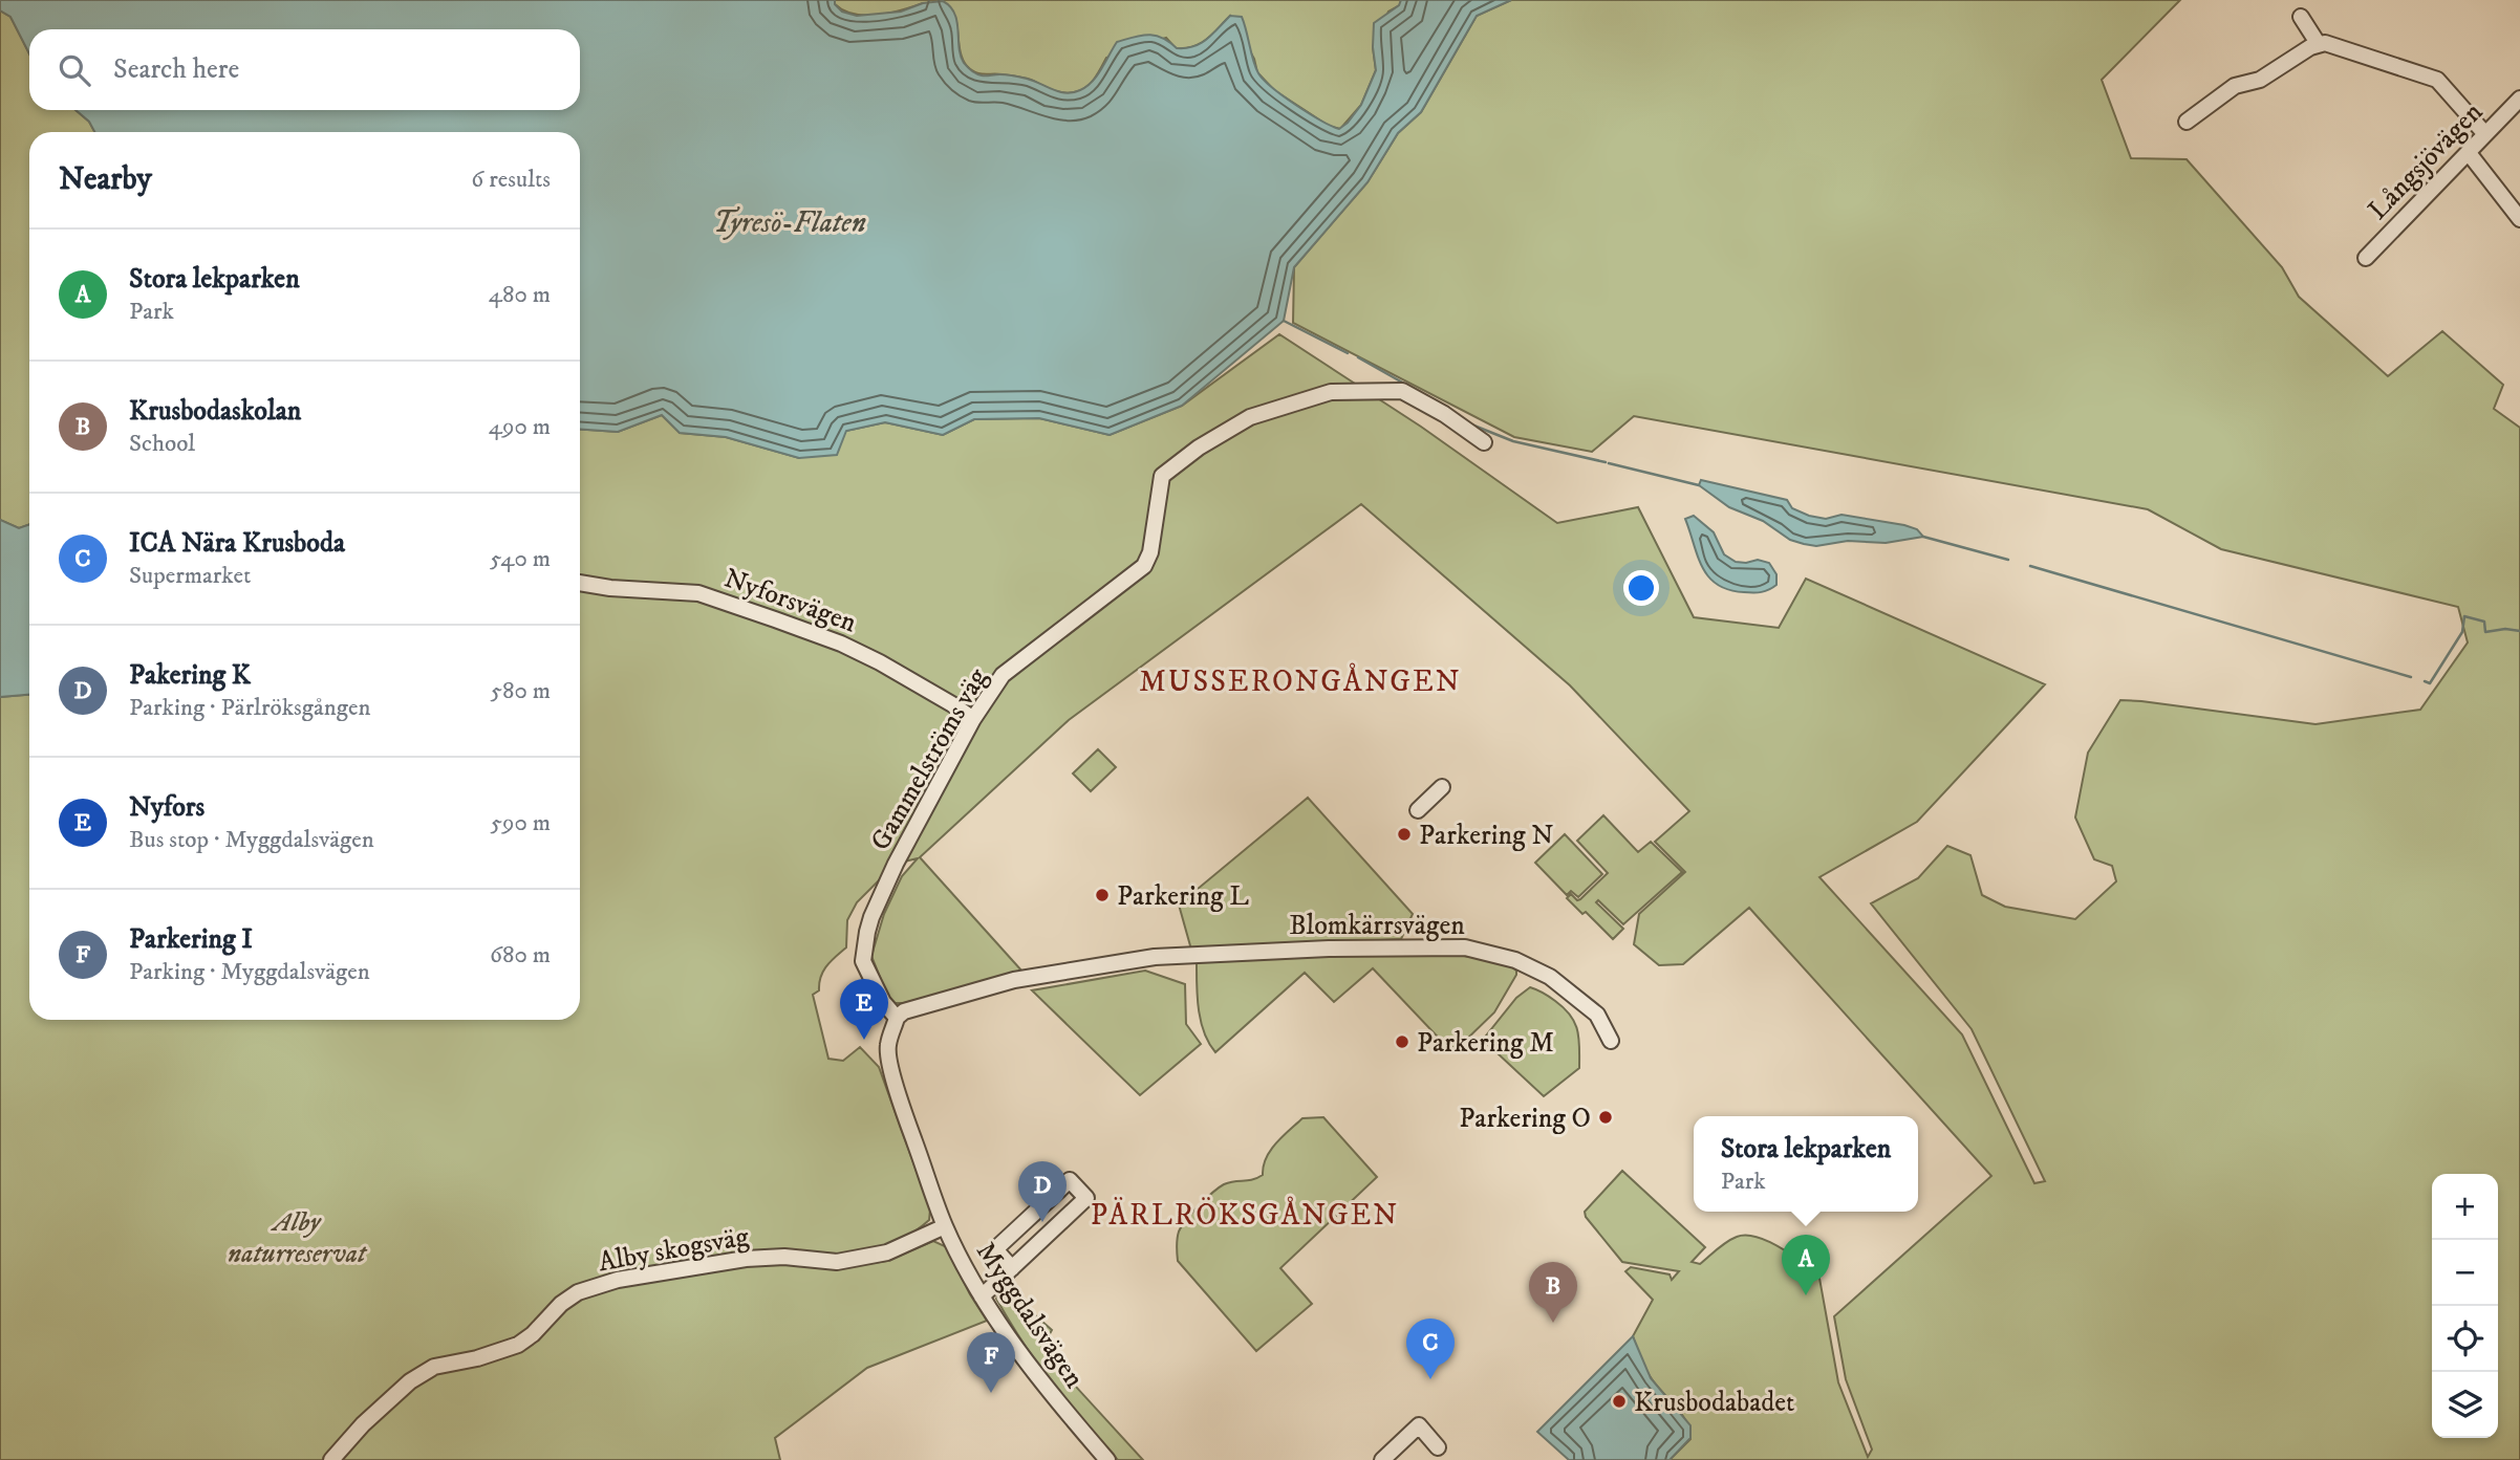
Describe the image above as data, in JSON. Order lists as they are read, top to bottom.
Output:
{
  "streets": {
    "street": [
      "Långsjövägen",
      "Nyforsvägen",
      "Gammelströms väg",
      "Blomkärrsvägen",
      "Alby skogsväg",
      "Myggdalsvägen"
    ]
  },
  "crossings": [
    ["Nyforsvägen", "Gammelströms väg"],
    ["Gammelströms väg", "Blomkärrsvägen"],
    ["Gammelströms väg", "Myggdalsvägen"],
    ["Blomkärrsvägen", "Myggdalsvägen"],
    ["Alby skogsväg", "Myggdalsvägen"]
  ],
  "districts": ["MUSSERONGÅNGEN", "PÄRLRÖKSGÅNGEN"],
  "water": ["Tyresö-Flaten"],
  "parks": ["Alby naturreservat"],
  "places": [
    "Parkering N",
    "Parkering L",
    "Parkering M",
    "Parkering O",
    "Krusbodabadet"
  ],
  "page": {
    "search": "Search here",
    "heading": ["Nearby", "6 results"],
    "list": [
      {
        "mark": "A",
        "name": "Stora lekparken",
        "note": "Park",
        "value": "480 m"
      },
      {
        "mark": "B",
        "name": "Krusbodaskolan",
        "note": "School",
        "value": "490 m"
      },
      {
        "mark": "C",
        "name": "ICA Nära Krusboda",
        "note": "Supermarket",
        "value": "540 m"
      },
      {
        "mark": "D",
        "name": "Pakering K",
        "note": "Parking · Pärlröksgången",
        "value": "580 m"
      },
      {
        "mark": "E",
        "name": "Nyfors",
        "note": "Bus stop · Myggdalsvägen",
        "value": "590 m"
      },
      {
        "mark": "F",
        "name": "Parkering I",
        "note": "Parking · Myggdalsvägen",
        "value": "680 m"
      }
    ],
    "pins": [
      "E",
      "D",
      "A",
      "B",
      "C",
      "F"
    ],
    "popup": ["Stora lekparken", "Park"],
    "map_buttons": ["+", "−"]
  }
}
